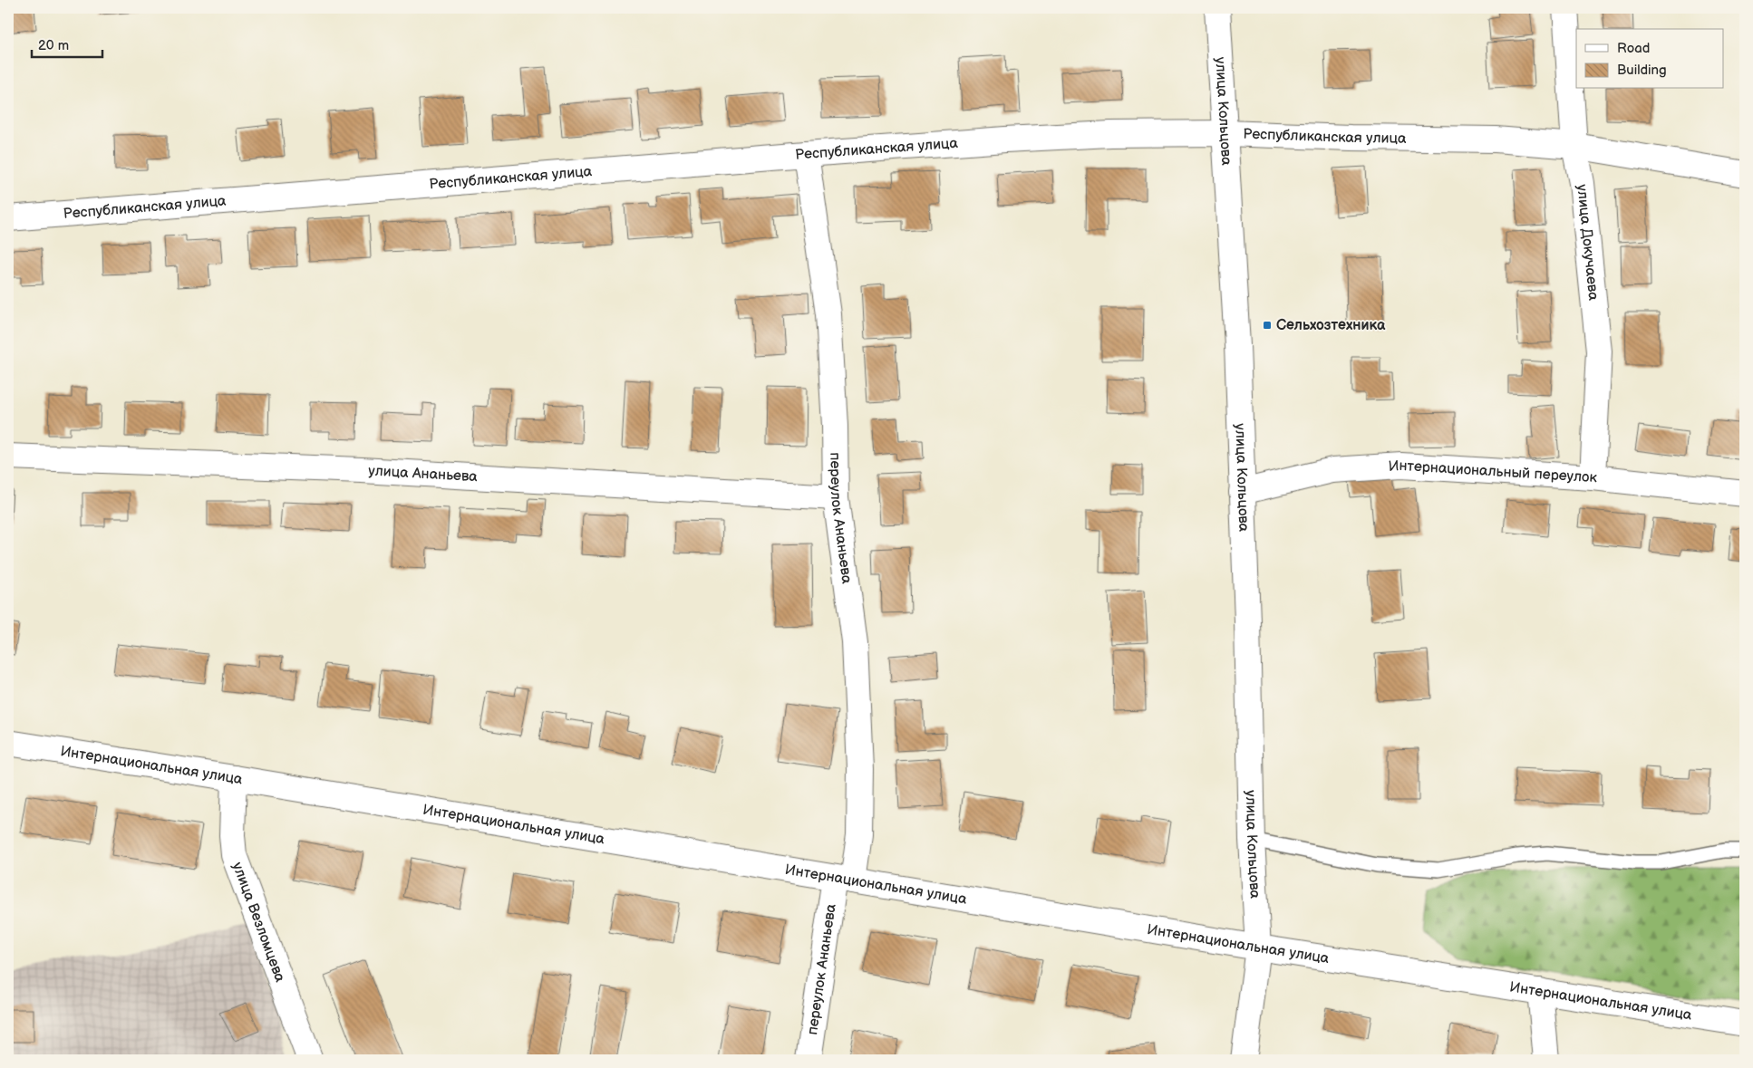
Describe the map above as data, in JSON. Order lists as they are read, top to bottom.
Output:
{
  "streets": {
    "street": [
      "улица Кольцова",
      "Республиканская улица",
      "улица Докучаева",
      "Интернациональный переулок",
      "улица Ананьева",
      "переулок Ананьева",
      "Интернациональная улица",
      "улица Везломцева"
    ]
  },
  "crossings": [
    ["улица Кольцова", "Республиканская улица"],
    ["улица Кольцова", "Интернациональный переулок"],
    ["улица Кольцова", "Интернациональная улица"],
    ["Республиканская улица", "улица Докучаева"],
    ["Республиканская улица", "переулок Ананьева"],
    ["улица Докучаева", "Интернациональный переулок"],
    ["улица Ананьева", "переулок Ананьева"],
    ["переулок Ананьева", "Интернациональная улица"],
    ["Интернациональная улица", "улица Везломцева"]
  ],
  "places": {
    "transit": ["Сельхозтехника"]
  },
  "legend": ["Road", "Building"],
  "scale_bar": "20 m"
}
